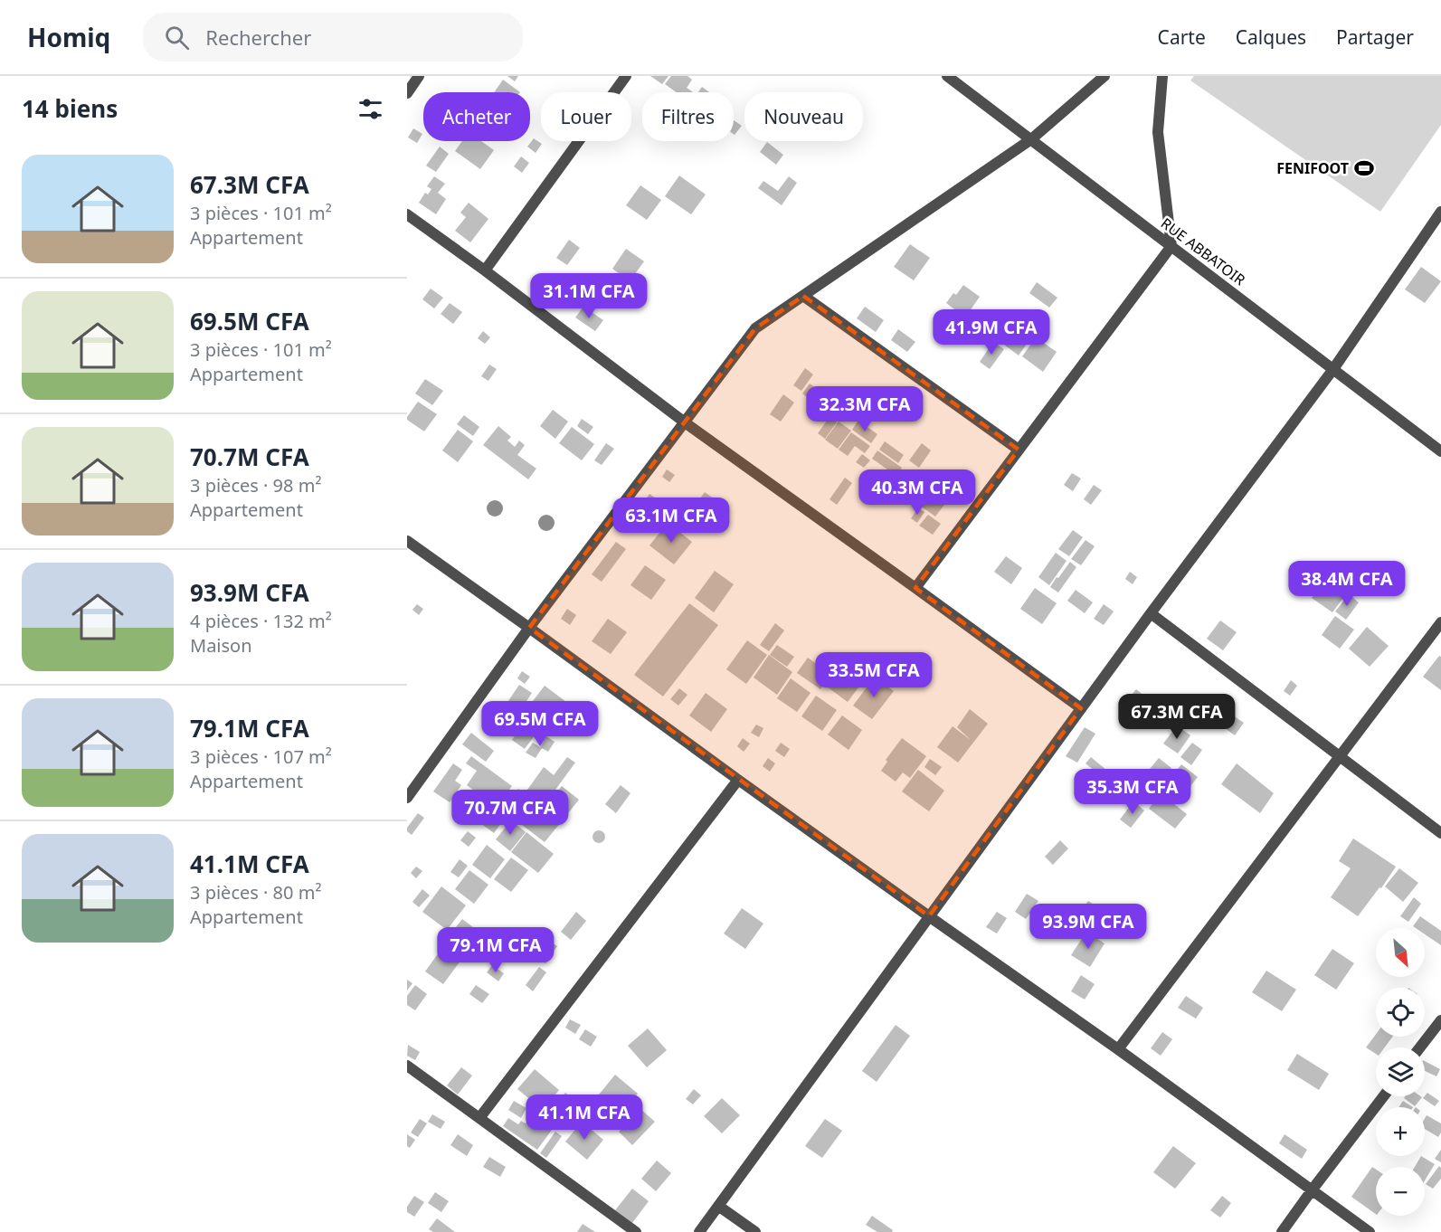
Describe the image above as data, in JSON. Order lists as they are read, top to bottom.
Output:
{
  "streets": {
    "street": ["RUE ABBATOIR"]
  },
  "places": {
    "sports": ["FENIFOOT"]
  },
  "north": "bottom right",
  "page": {
    "header": "Homiq",
    "search": "Rechercher",
    "nav": ["Carte", "Calques", "Partager"],
    "heading": "14 biens",
    "chip": [
      "Acheter",
      "Louer",
      "Filtres",
      "Nouveau"
    ],
    "list": [
      {
        "name": "67.3M CFA",
        "note": "3 pièces · 101 m² · Appartement"
      },
      {
        "name": "69.5M CFA",
        "note": "3 pièces · 101 m² · Appartement"
      },
      {
        "name": "70.7M CFA",
        "note": "3 pièces · 98 m² · Appartement"
      },
      {
        "name": "93.9M CFA",
        "note": "4 pièces · 132 m² · Maison"
      },
      {
        "name": "79.1M CFA",
        "note": "3 pièces · 107 m² · Appartement"
      },
      {
        "name": "41.1M CFA",
        "note": "3 pièces · 80 m² · Appartement"
      }
    ],
    "price": [
      "31.1M CFA",
      "41.9M CFA",
      "32.3M CFA",
      "40.3M CFA",
      "63.1M CFA",
      "38.4M CFA",
      "33.5M CFA",
      "67.3M CFA",
      "69.5M CFA",
      "35.3M CFA",
      "70.7M CFA",
      "93.9M CFA",
      "79.1M CFA",
      "41.1M CFA"
    ],
    "map_buttons": ["+", "−"]
  }
}
